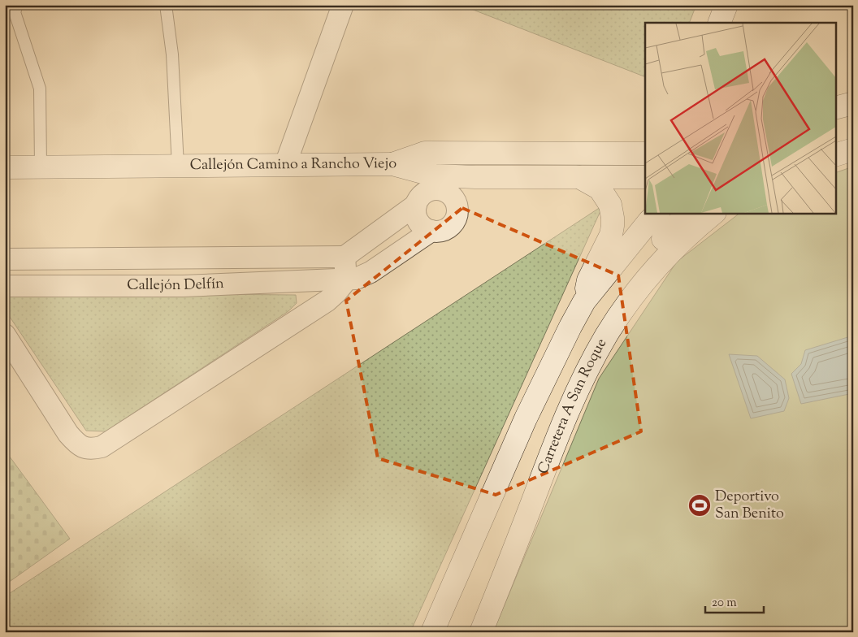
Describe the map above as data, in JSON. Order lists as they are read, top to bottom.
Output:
{
  "streets": {
    "main road": ["Callejón Camino a Rancho Viejo", "Carretera A San Roque"],
    "street": ["Callejón Delfín"]
  },
  "crossings": [
    ["Callejón Camino a Rancho Viejo", "Callejón Delfín"]
  ],
  "places": {
    "sports": ["Deportivo San Benito"]
  },
  "scale_bar": "20 m"
}
